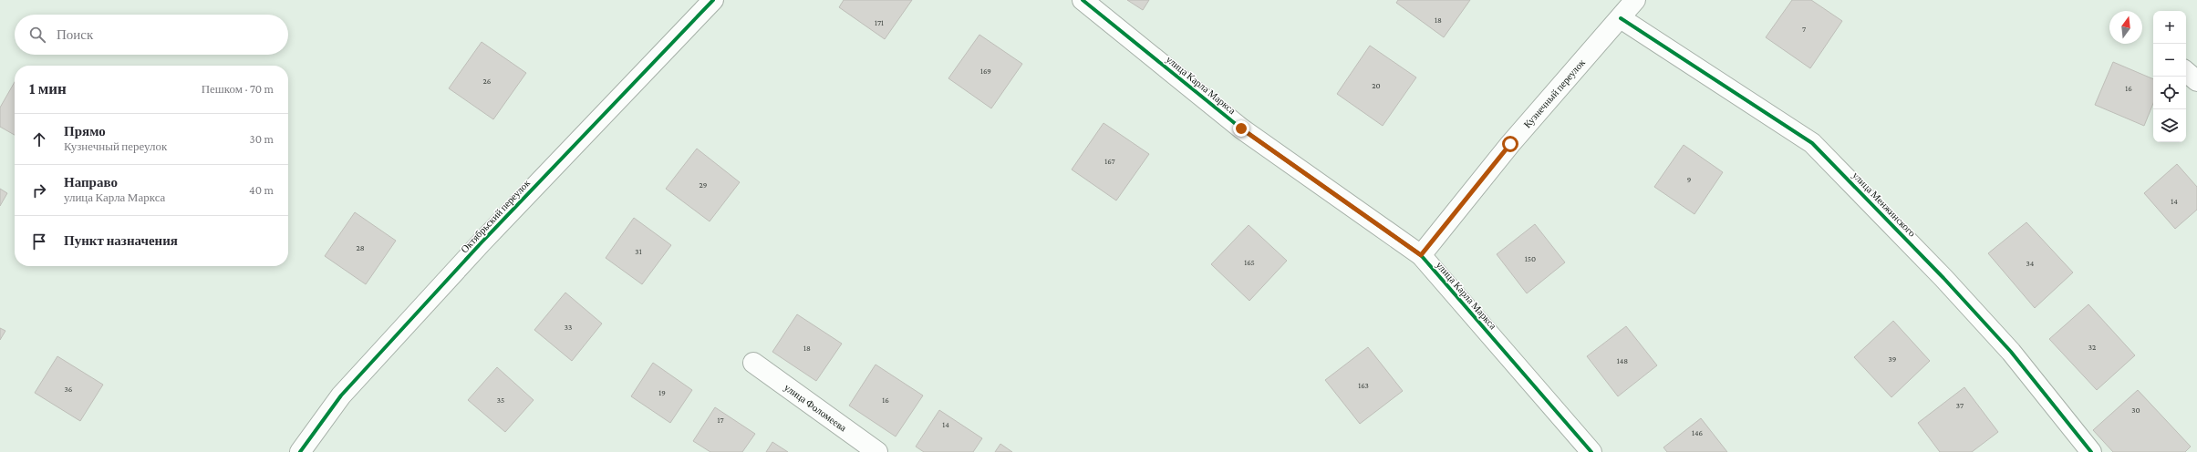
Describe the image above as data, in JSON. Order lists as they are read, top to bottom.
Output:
{
  "streets": {
    "street": [
      "улица Карла Маркса",
      "Кузнечный переулок",
      "улица Менжинского",
      "Октябрьский переулок",
      "улица Фоломеева"
    ]
  },
  "crossings": [
    ["улица Карла Маркса", "Кузнечный переулок"],
    ["Кузнечный переулок", "улица Менжинского"]
  ],
  "house_numbers": [
    "18",
    "171",
    "7",
    "169",
    "26",
    "20",
    "16",
    "167",
    "9",
    "29",
    "14",
    "28",
    "31",
    "150",
    "165",
    "34",
    "33",
    "32",
    "18",
    "39",
    "148",
    "163",
    "36",
    "19",
    "35",
    "16",
    "37",
    "30",
    "17",
    "14",
    "146"
  ],
  "north": "top",
  "page": {
    "map_buttons": ["+", "−"],
    "search": "Поиск",
    "heading": ["1 мин", "Пешком · 70 m"],
    "list": [
      ["Прямо", "Кузнечный переулок", "30 m"],
      ["Направо", "улица Карла Маркса", "40 m"],
      "Пункт назначения"
    ]
  }
}
